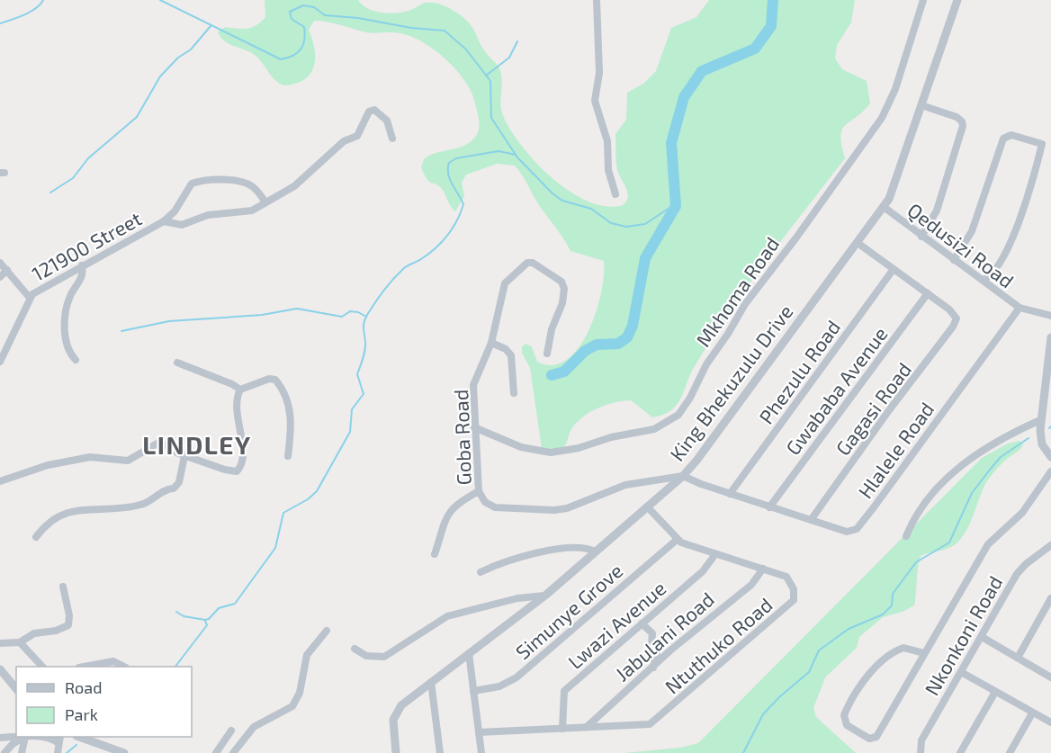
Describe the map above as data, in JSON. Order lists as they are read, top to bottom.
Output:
{
  "streets": {
    "street": [
      "Qedusizi Road",
      "121900 Street",
      "Mkhoma Road",
      "Phezulu Road",
      "King Bhekuzulu Drive",
      "Gwababa Avenue",
      "Gagasi Road",
      "Goba Road",
      "Hlalele Road",
      "Simunye Grove",
      "Lwazi Avenue",
      "Nkonkoni Road",
      "Jabulani Road",
      "Ntuthuko Road"
    ]
  },
  "crossings": [
    ["Qedusizi Road", "King Bhekuzulu Drive"],
    ["Qedusizi Road", "Hlalele Road"],
    ["Mkhoma Road", "Goba Road"],
    ["Phezulu Road", "Hlalele Road"],
    ["King Bhekuzulu Drive", "Goba Road"],
    ["King Bhekuzulu Drive", "Hlalele Road"],
    ["King Bhekuzulu Drive", "Ntuthuko Road"],
    ["Gwababa Avenue", "Gagasi Road"],
    ["Gwababa Avenue", "Hlalele Road"],
    ["Gagasi Road", "Hlalele Road"],
    ["Goba Road", "Hlalele Road"],
    ["Simunye Grove", "Ntuthuko Road"],
    ["Lwazi Avenue", "Ntuthuko Road"],
    ["Jabulani Road", "Ntuthuko Road"]
  ],
  "districts": ["LINDLEY"],
  "legend": ["Road", "Park"]
}
